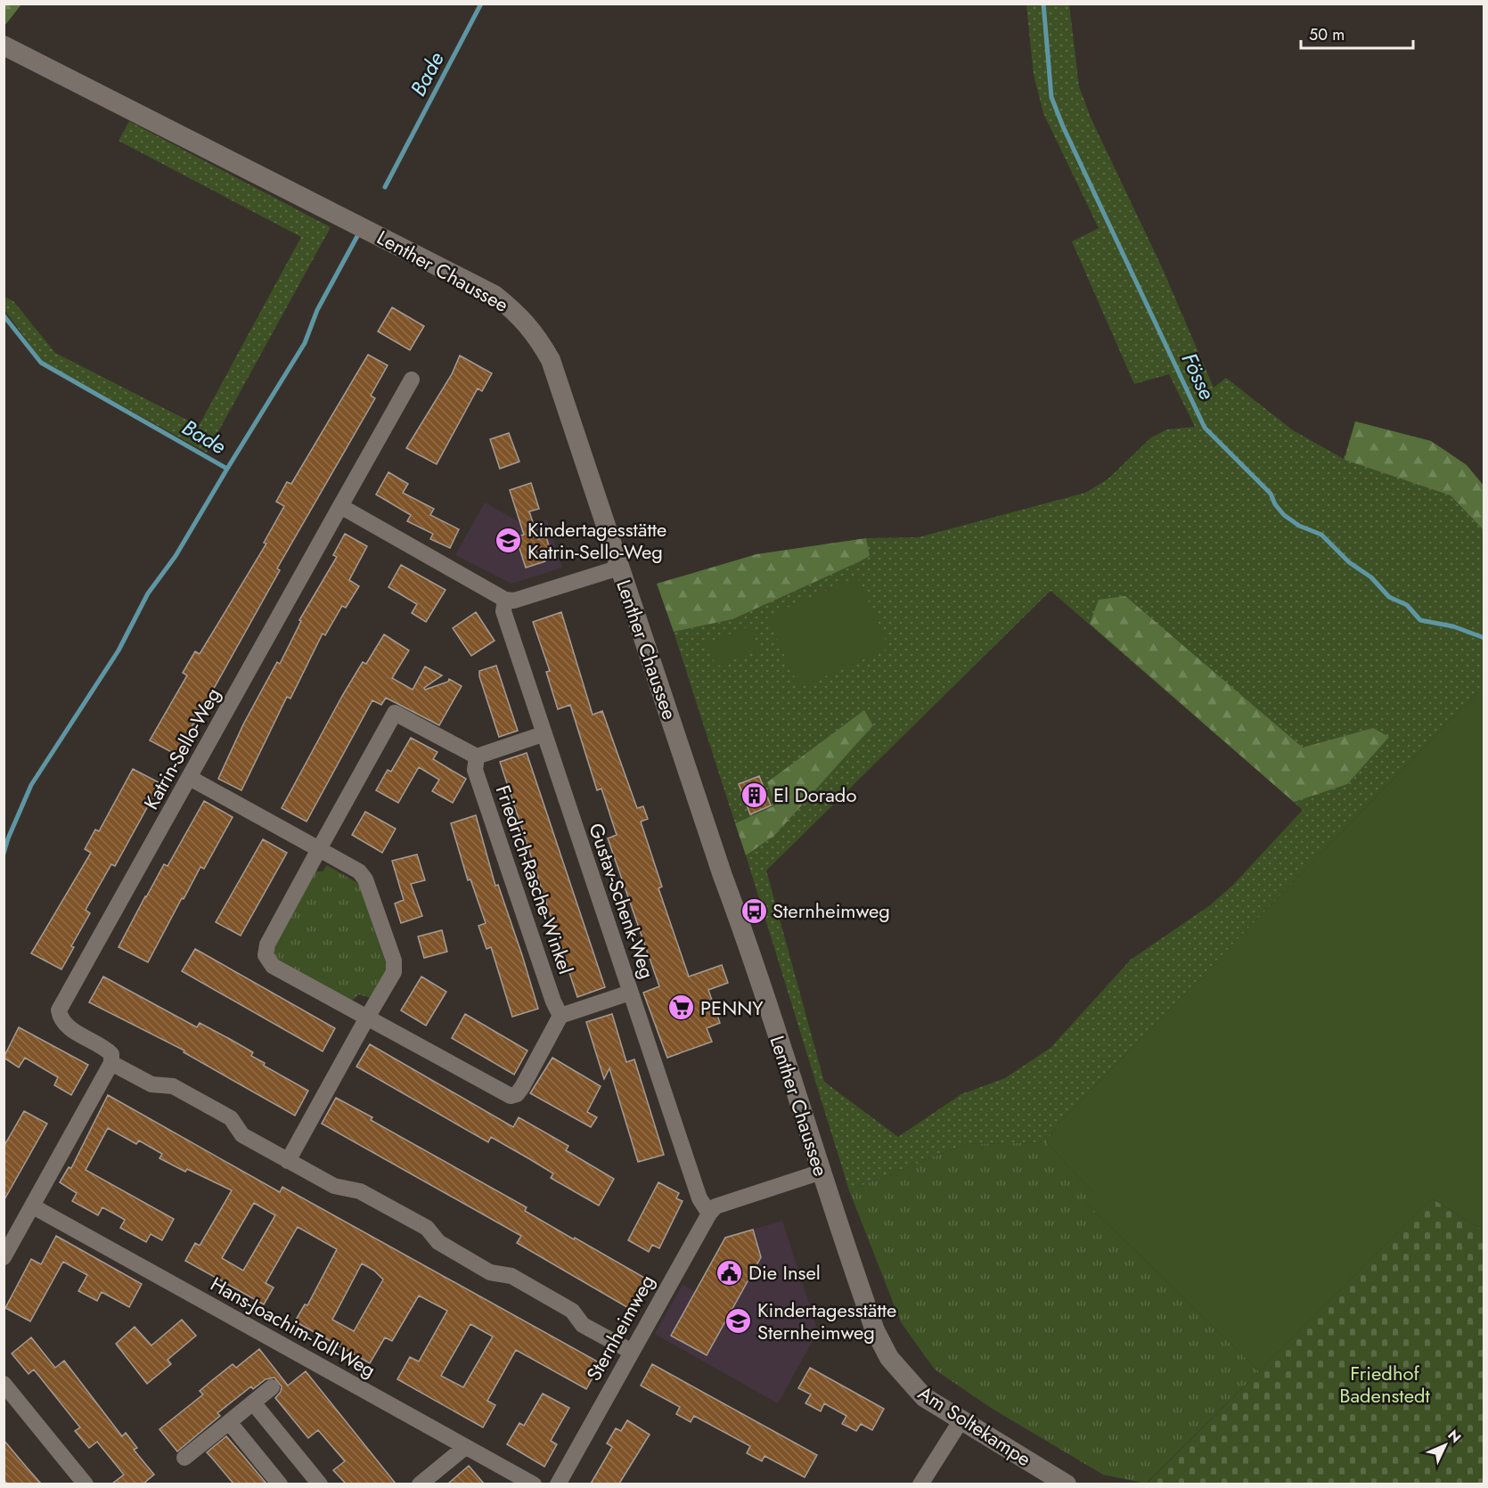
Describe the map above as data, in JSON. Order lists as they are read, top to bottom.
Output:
{
  "streets": {
    "street": [
      "Lenther Chaussee",
      "Katrin-Sello-Weg",
      "Friedrich-Rasche-Winkel",
      "Gustav-Schenk-Weg",
      "Hans-Joachim-Toll-Weg",
      "Sternheimweg",
      "Am Soltekampe"
    ]
  },
  "crossings": [
    ["Lenther Chaussee", "Am Soltekampe"],
    ["Gustav-Schenk-Weg", "Sternheimweg"]
  ],
  "water": ["Bade", "Fösse"],
  "parks": ["Friedhof Badenstedt"],
  "places": {
    "school or university": ["Kindertagesstätte Katrin-Sello-Weg", "Kindertagesstätte Sternheimweg"],
    "building": ["El Dorado"],
    "bus stop": ["Sternheimweg"],
    "supermarket": ["PENNY"],
    "public building": ["Die Insel"]
  },
  "scale_bar": "50 m",
  "north": "top right"
}
